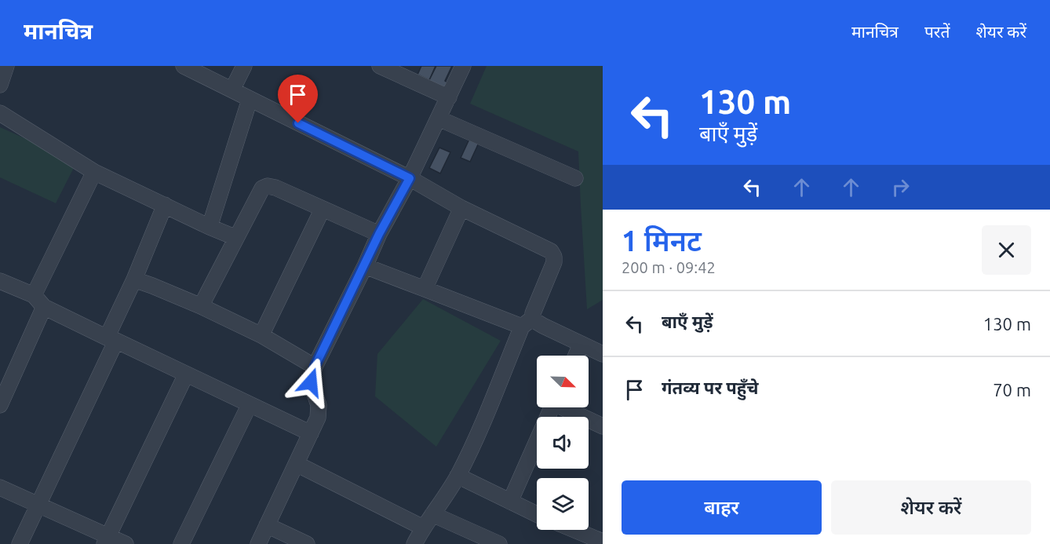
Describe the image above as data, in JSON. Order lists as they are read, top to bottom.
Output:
{
  "north": "bottom right",
  "page": {
    "header": "मानचित्र",
    "nav": ["मानचित्र", "परतें", "शेयर करें"],
    "turn": ["130 m", "बाएँ मुड़ें"],
    "heading": ["1 मिनट", "200 m · 09:42"],
    "list": [
      {
        "name": "बाएँ मुड़ें",
        "value": "130 m"
      },
      {
        "name": "गंतव्य पर पहुँचे",
        "value": "70 m"
      }
    ],
    "buttons": ["बाहर", "शेयर करें"]
  }
}
